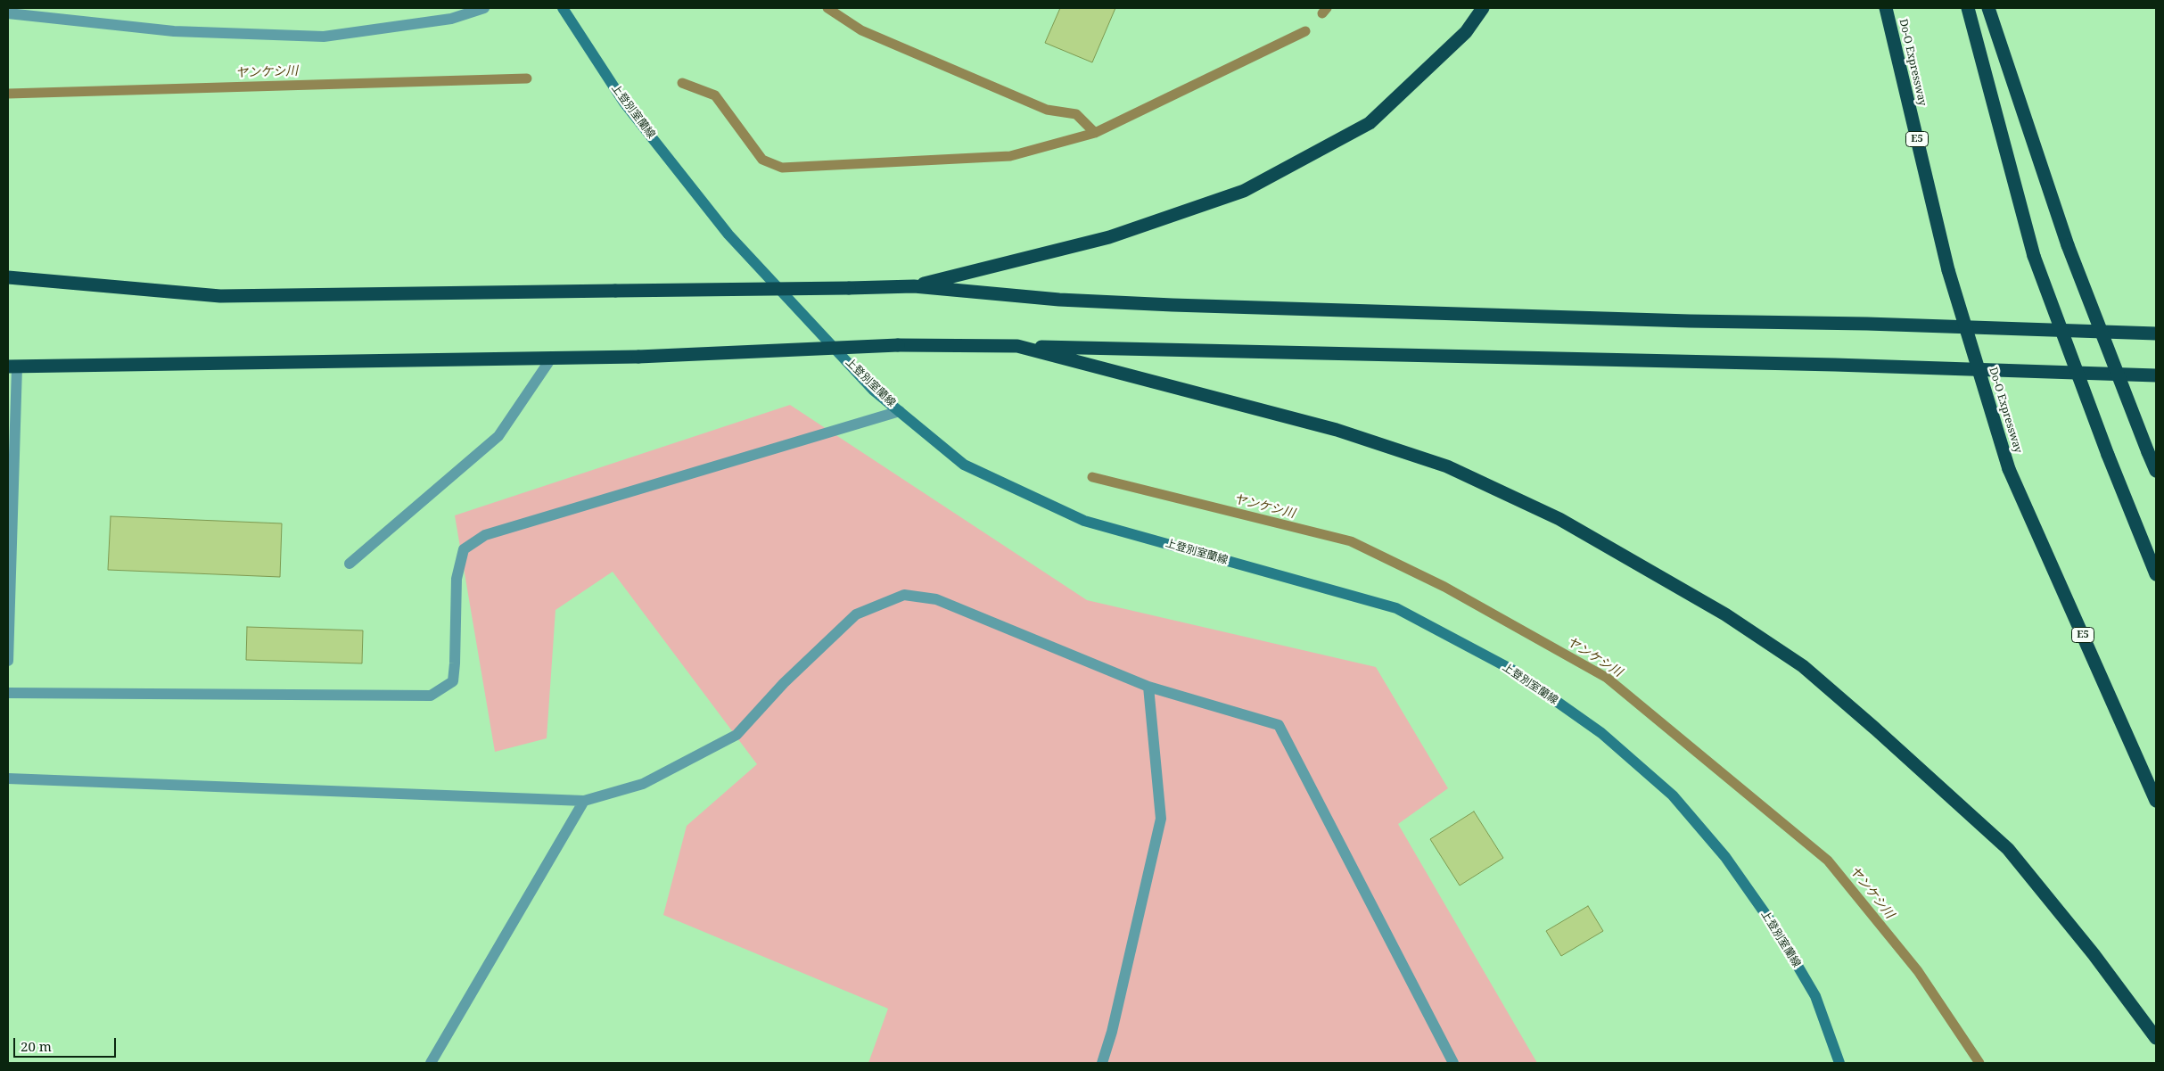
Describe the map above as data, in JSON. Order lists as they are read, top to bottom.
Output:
{
  "streets": {
    "highway": ["Do-O Expressway", "E5"],
    "main road": ["上登別室蘭線"]
  },
  "water": ["ヤンケシ川"],
  "scale_bar": "20 m"
}
